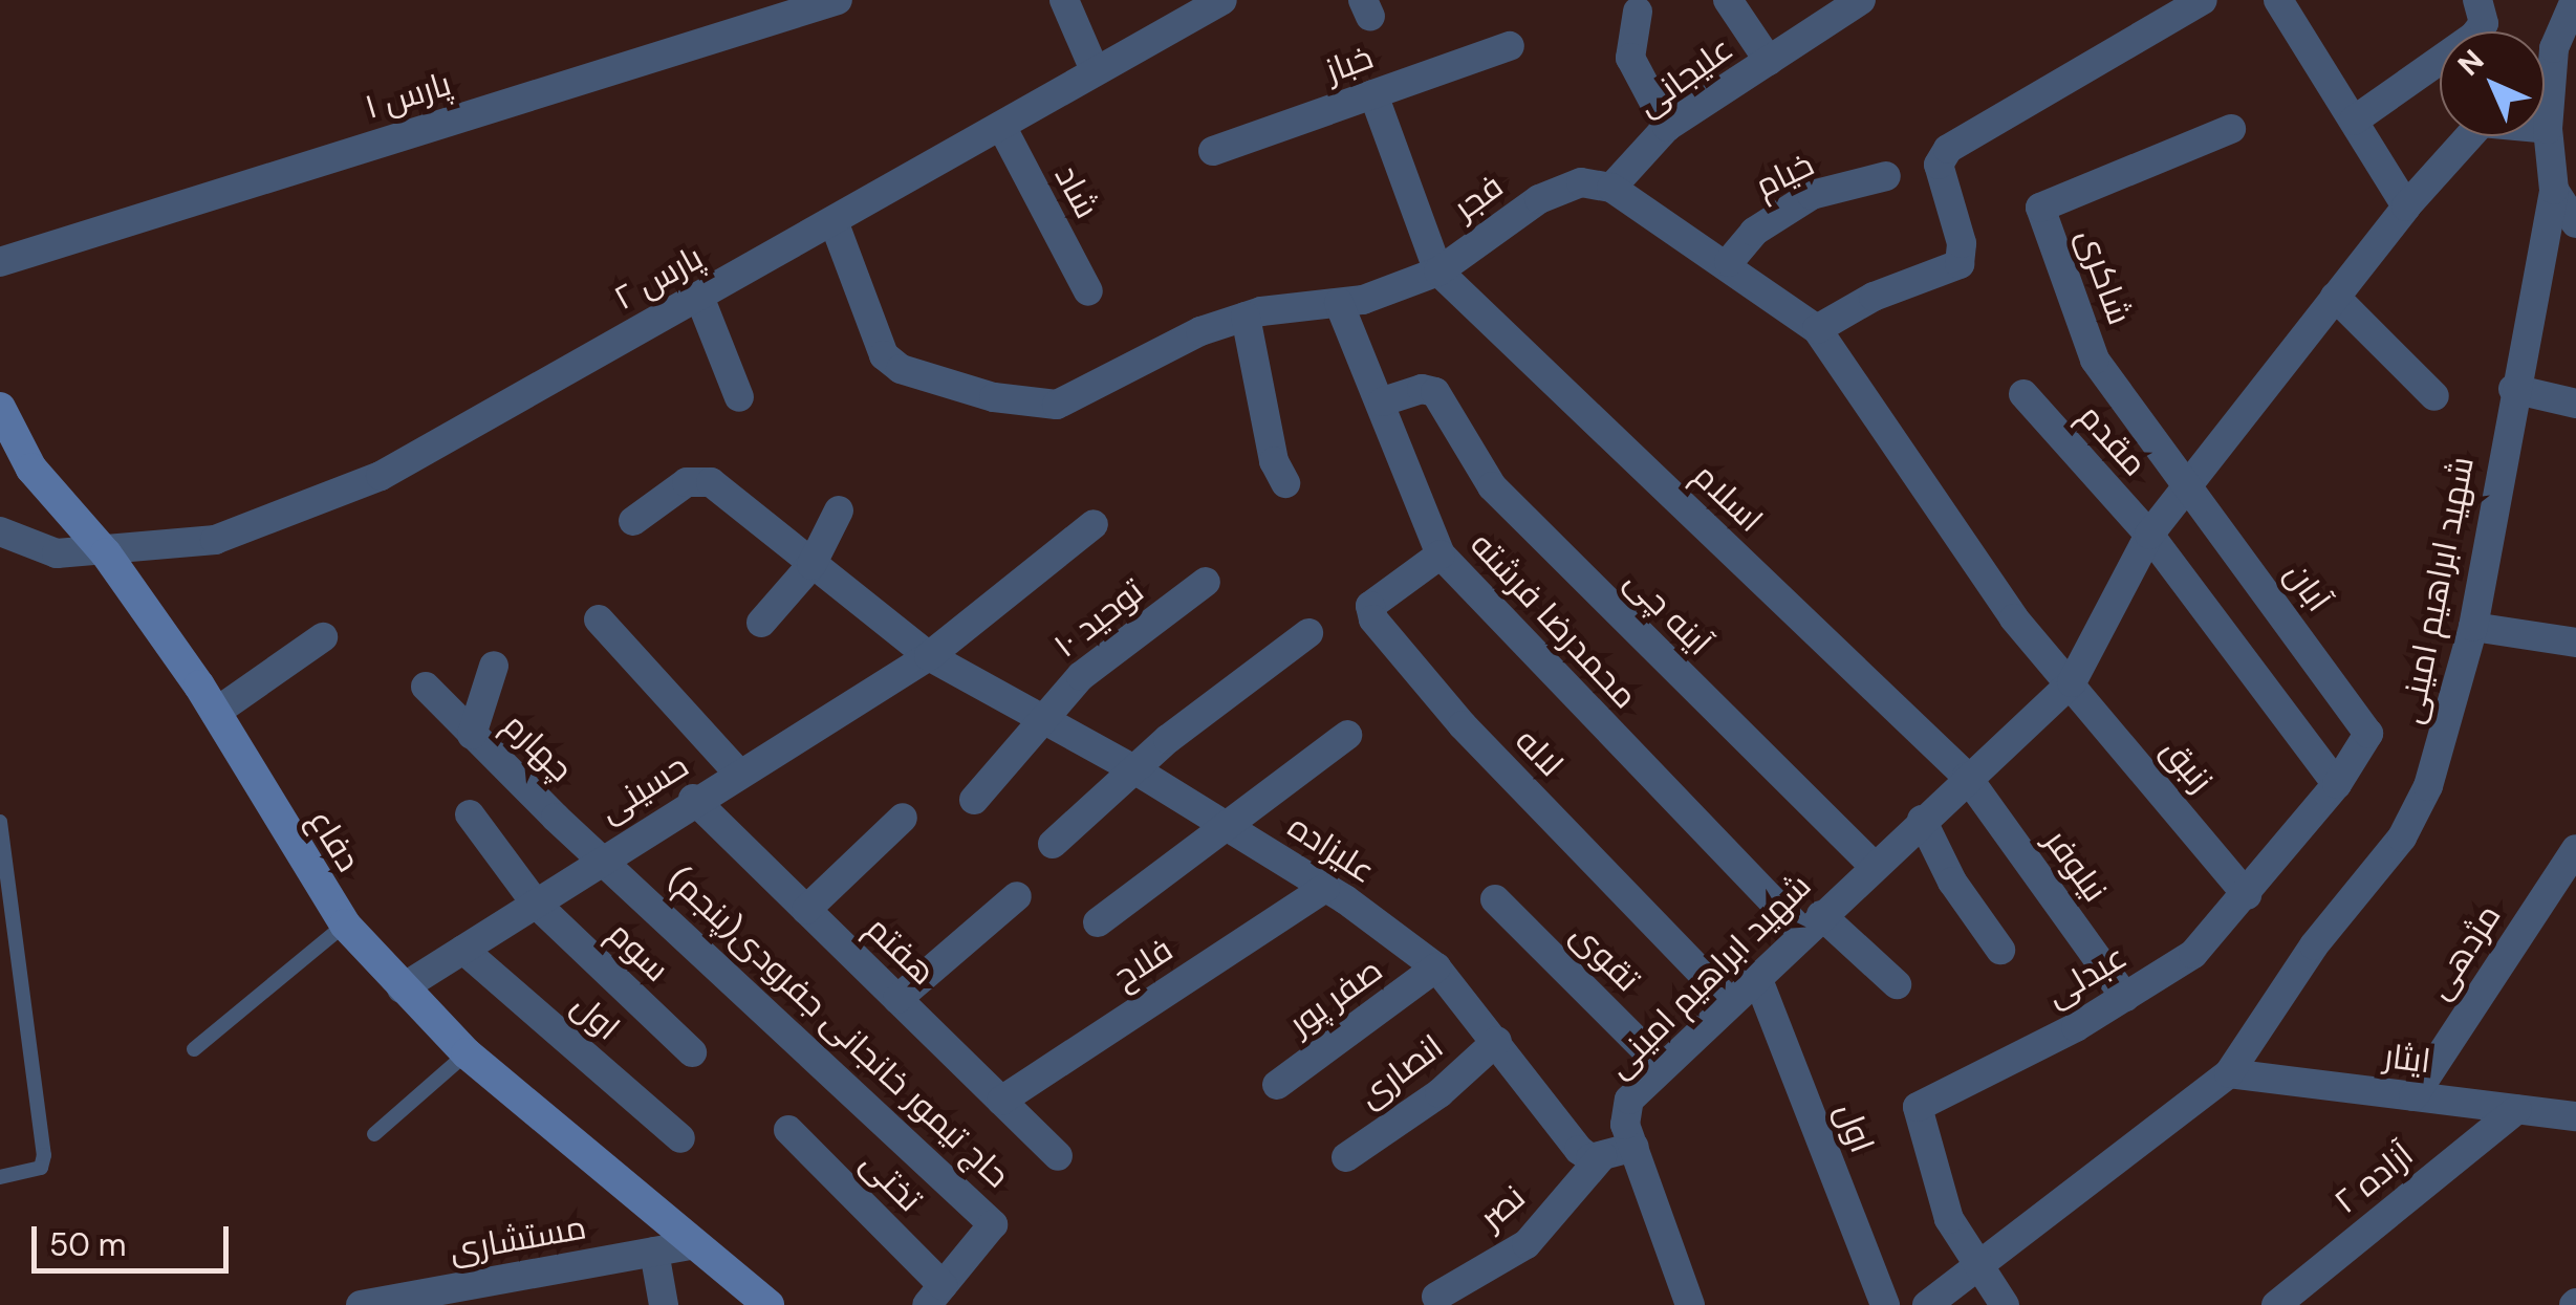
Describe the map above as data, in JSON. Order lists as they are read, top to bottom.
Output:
{
  "streets": {
    "main road": ["دفاع"],
    "street": [
      "خباز",
      "علیجانی",
      "پارس ۱",
      "خیام",
      "شاد",
      "فجر",
      "شاکری",
      "پارس ۲",
      "مقدم",
      "اسلام",
      "آبان",
      "شهید ابراهیم امینی",
      "آینه چی",
      "توحید ۱۰",
      "محمدرضا فرشته",
      "چهارم",
      "لاله",
      "زنبق",
      "حسینی",
      "علیزاده",
      "نیلوفر",
      "هفتم",
      "سوم",
      "مژدهی",
      "تقوی",
      "فلاح",
      "عبدلی",
      "صفر پور",
      "اول",
      "حاج تیمور خانجانی جفرودی(پنجم)",
      "ایثار",
      "انصاری",
      "آزاده ۲",
      "تختی",
      "نصر",
      "مستشاری"
    ]
  },
  "crossings": [
    ["علیجانی", "فجر"],
    ["شاد", "پارس ۲"],
    ["فجر", "پارس ۲"],
    ["فجر", "اسلام"],
    ["فجر", "محمدرضا فرشته"],
    ["شاکری", "آبان"],
    ["شاکری", "شهید ابراهیم امینی"],
    ["پارس ۲", "دفاع"],
    ["مقدم", "شهید ابراهیم امینی"],
    ["مقدم", "عبدلی"],
    ["اسلام", "شهید ابراهیم امینی"],
    ["اسلام", "نیلوفر"],
    ["آبان", "شهید ابراهیم امینی"],
    ["آبان", "عبدلی"],
    ["شهید ابراهیم امینی", "آینه چی"],
    ["شهید ابراهیم امینی", "محمدرضا فرشته"],
    ["شهید ابراهیم امینی", "لاله"],
    ["شهید ابراهیم امینی", "زنبق"],
    ["شهید ابراهیم امینی", "نیلوفر"],
    ["شهید ابراهیم امینی", "تقوی"],
    ["شهید ابراهیم امینی", "عبدلی"],
    ["شهید ابراهیم امینی", "اول"],
    ["شهید ابراهیم امینی", "ایثار"],
    ["آینه چی", "محمدرضا فرشته"],
    ["توحید ۱۰", "علیزاده"],
    ["محمدرضا فرشته", "لاله"],
    ["چهارم", "حسینی"],
    ["چهارم", "حاج تیمور خانجانی جفرودی(پنجم)"],
    ["زنبق", "عبدلی"],
    ["حسینی", "دفاع"],
    ["حسینی", "علیزاده"],
    ["حسینی", "هفتم"],
    ["حسینی", "سوم"],
    ["حسینی", "اول"],
    ["حسینی", "حاج تیمور خانجانی جفرودی(پنجم)"],
    ["دفاع", "مستشاری"],
    ["علیزاده", "فلاح"],
    ["علیزاده", "صفر پور"],
    ["علیزاده", "انصاری"],
    ["علیزاده", "نصر"],
    ["نیلوفر", "عبدلی"],
    ["هفتم", "فلاح"],
    ["مژدهی", "ایثار"],
    ["حاج تیمور خانجانی جفرودی(پنجم)", "تختی"],
    ["ایثار", "آزاده ۲"]
  ],
  "scale_bar": "50 m",
  "north": "top left"
}
